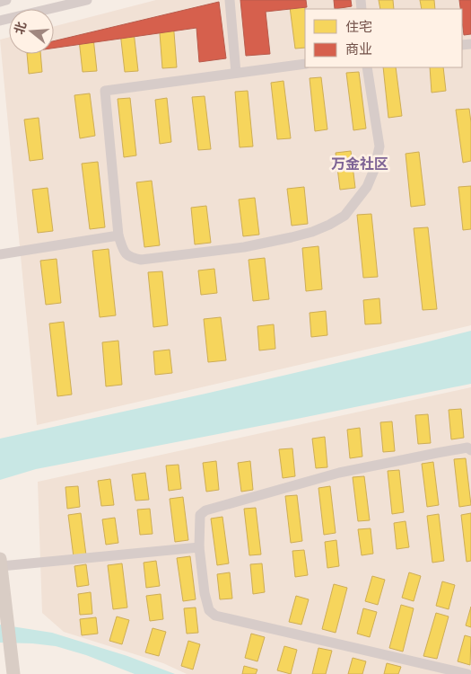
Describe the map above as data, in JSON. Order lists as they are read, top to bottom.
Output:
{
  "districts": ["万金社区"],
  "legend": ["住宅", "商业"],
  "north": "left"
}
